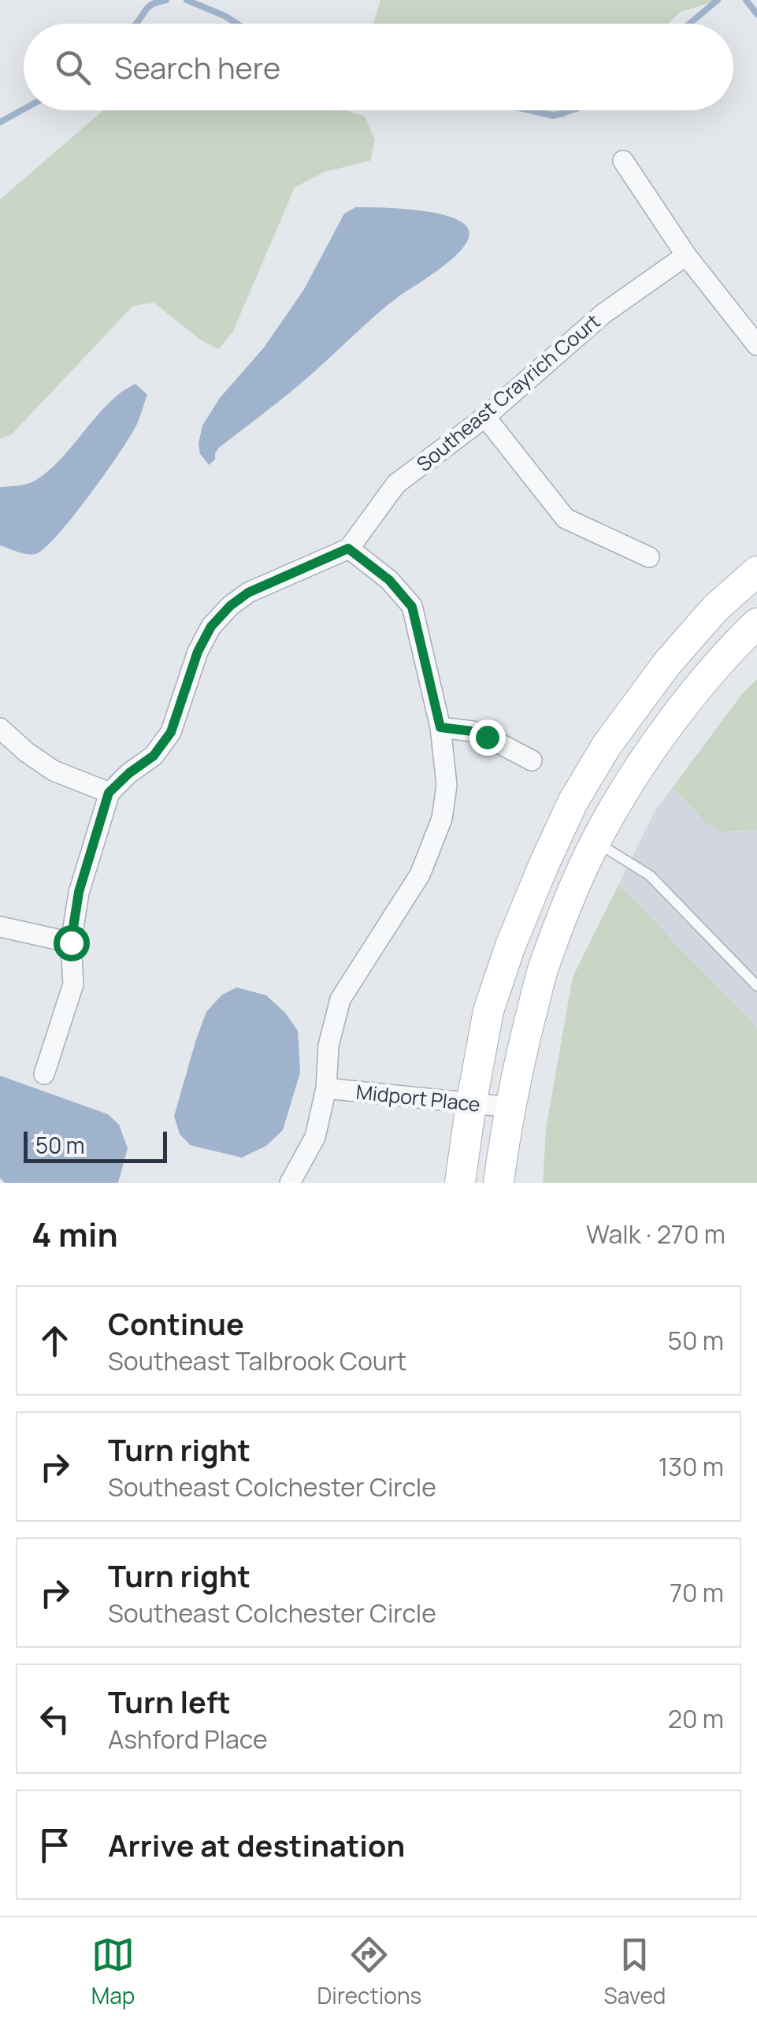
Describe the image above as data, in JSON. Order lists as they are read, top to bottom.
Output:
{
  "streets": {
    "street": ["Southeast Crayrich Court", "Midport Place"]
  },
  "scale_bar": "50 m",
  "page": {
    "search": "Search here",
    "scale": "50 m",
    "heading": ["4 min", "Walk · 270 m"],
    "list": [
      ["Continue", "Southeast Talbrook Court", "50 m"],
      ["Turn right", "Southeast Colchester Circle", "130 m"],
      ["Turn right", "Southeast Colchester Circle", "70 m"],
      ["Turn left", "Ashford Place", "20 m"],
      "Arrive at destination"
    ],
    "nav": ["Map", "Directions", "Saved"]
  }
}
